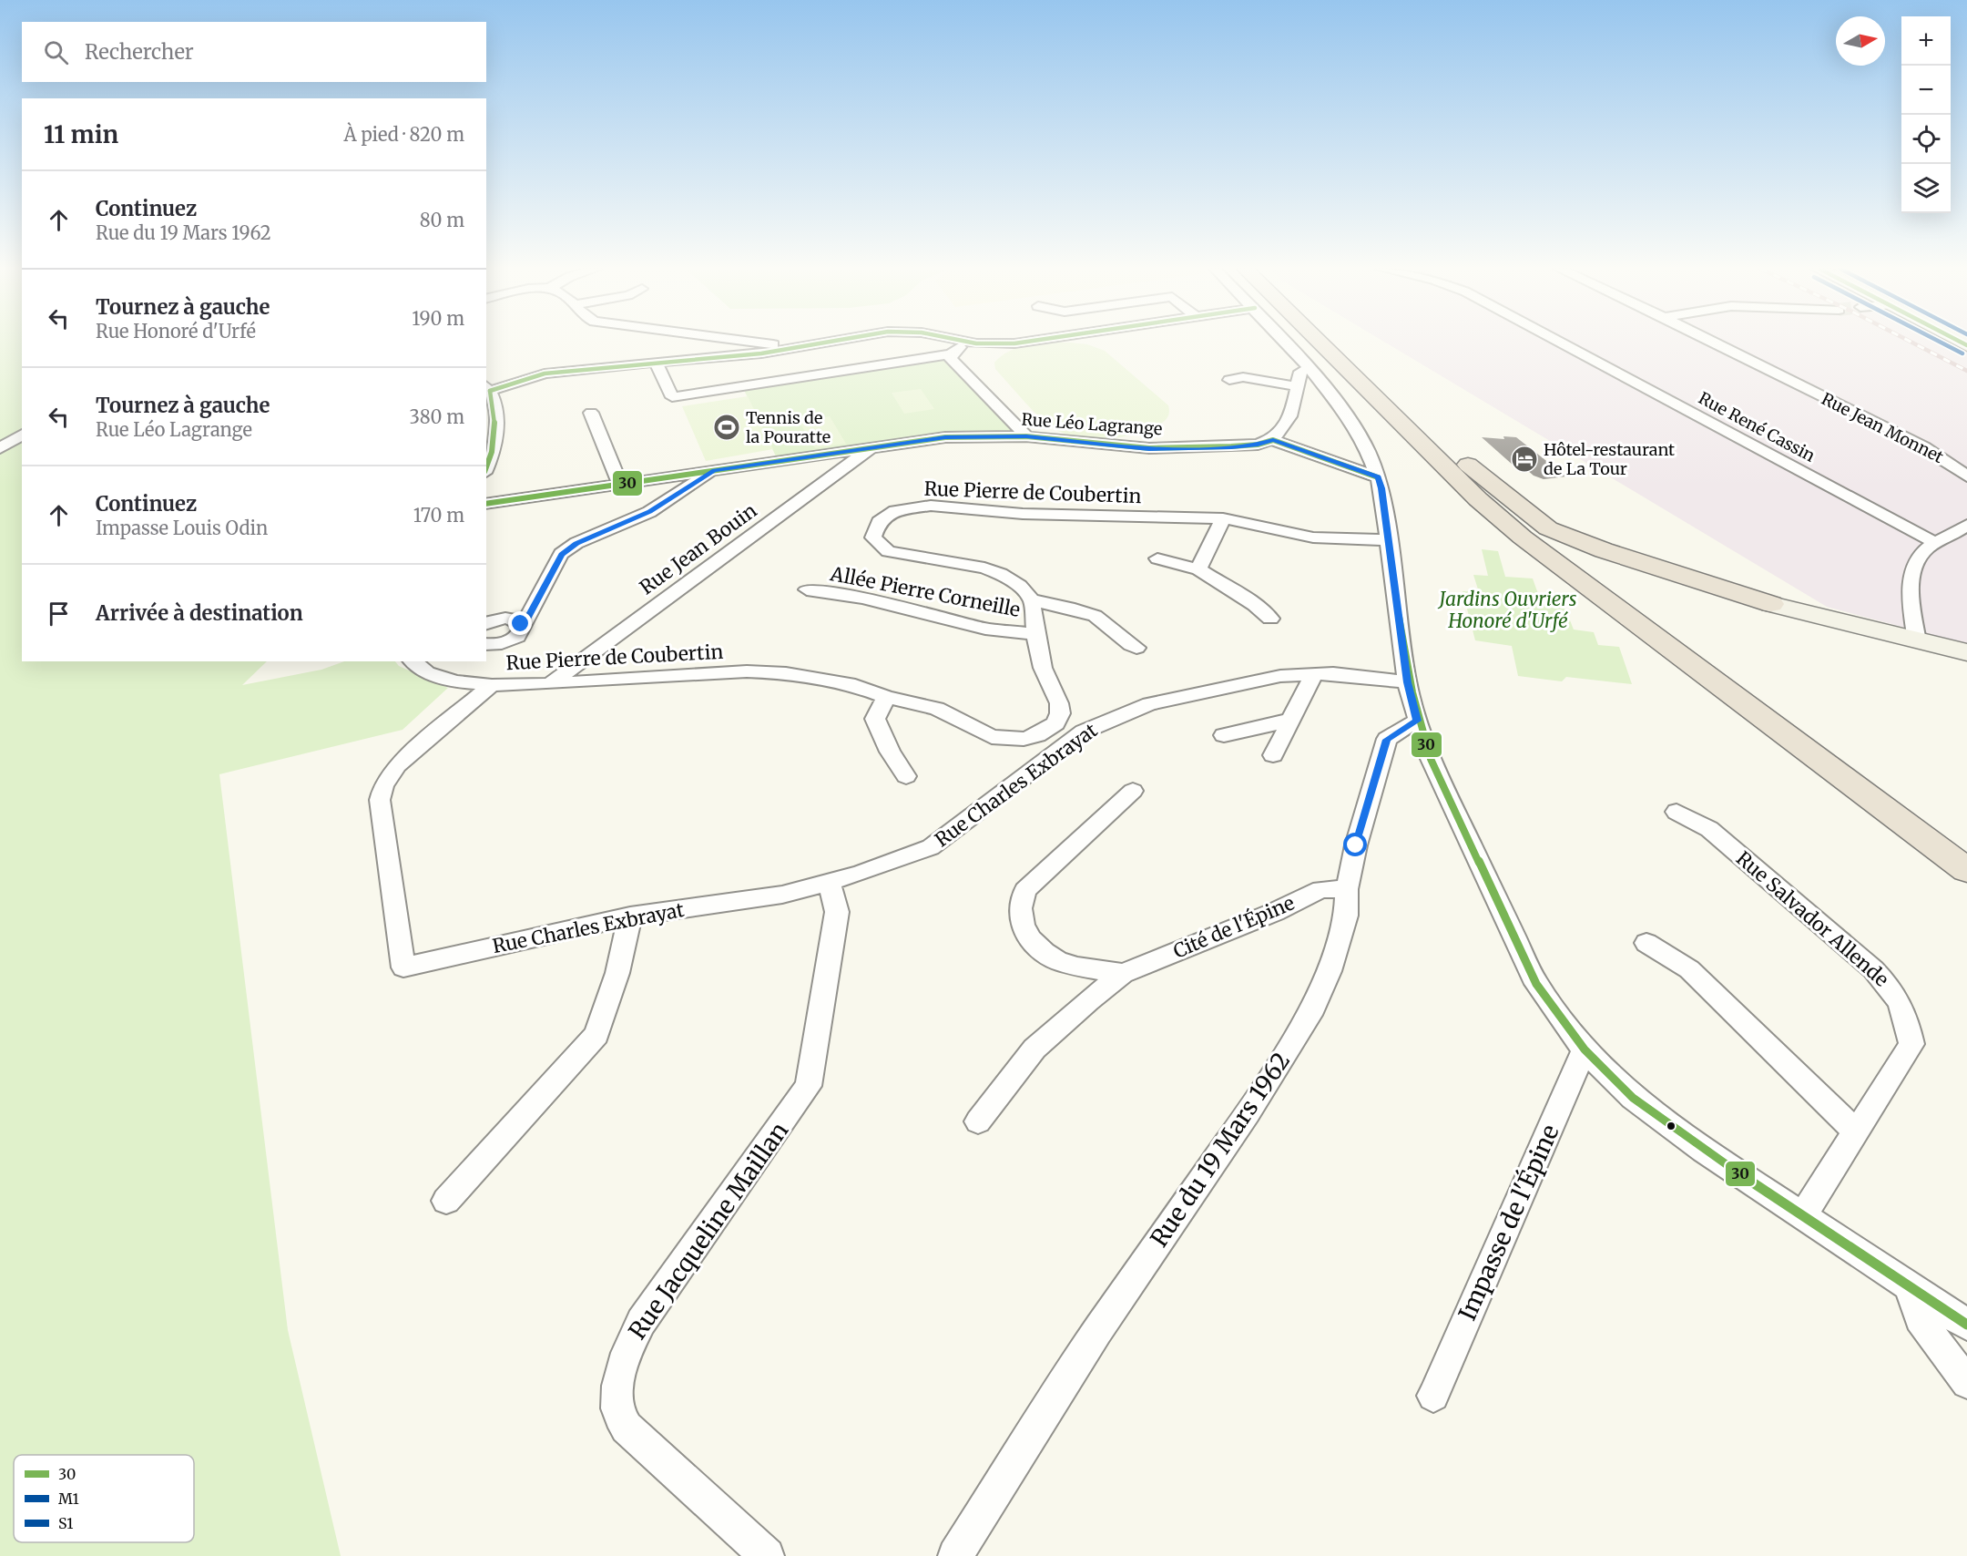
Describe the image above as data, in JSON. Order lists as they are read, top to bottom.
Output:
{
  "streets": {
    "street": [
      "Rue Léo Lagrange",
      "Rue René Cassin",
      "Rue Jean Monnet",
      "Rue Pierre de Coubertin",
      "Rue Jean Bouin",
      "Allée Pierre Corneille",
      "Rue Charles Exbrayat",
      "Rue Salvador Allende",
      "Cité de l'Épine",
      "Rue du 19 Mars 1962",
      "Impasse de l'Épine",
      "Rue Jacqueline Maillan"
    ]
  },
  "crossings": [
    ["Rue Léo Lagrange", "Rue Jean Bouin"],
    ["Rue Pierre de Coubertin", "Rue Jean Bouin"],
    ["Rue Pierre de Coubertin", "Allée Pierre Corneille"],
    ["Rue Pierre de Coubertin", "Rue Charles Exbrayat"],
    ["Rue Charles Exbrayat", "Rue Jacqueline Maillan"],
    ["Cité de l'Épine", "Rue du 19 Mars 1962"]
  ],
  "parks": ["Jardins Ouvriers Honoré d'Urfé"],
  "places": {
    "sports": ["Tennis de la Pouratte"],
    "hotel": ["Hôtel-restaurant de La Tour"]
  },
  "lines": ["transit line 30", "transit line M1"],
  "legend": ["30", "M1", "S1"],
  "north": "right",
  "page": {
    "map_buttons": ["+", "−"],
    "search": "Rechercher",
    "heading": ["11 min", "À pied · 820 m"],
    "list": [
      ["Continuez", "Rue du 19 Mars 1962", "80 m"],
      ["Tournez à gauche", "Rue Honoré d'Urfé", "190 m"],
      ["Tournez à gauche", "Rue Léo Lagrange", "380 m"],
      ["Continuez", "Impasse Louis Odin", "170 m"],
      "Arrivée à destination"
    ]
  }
}
